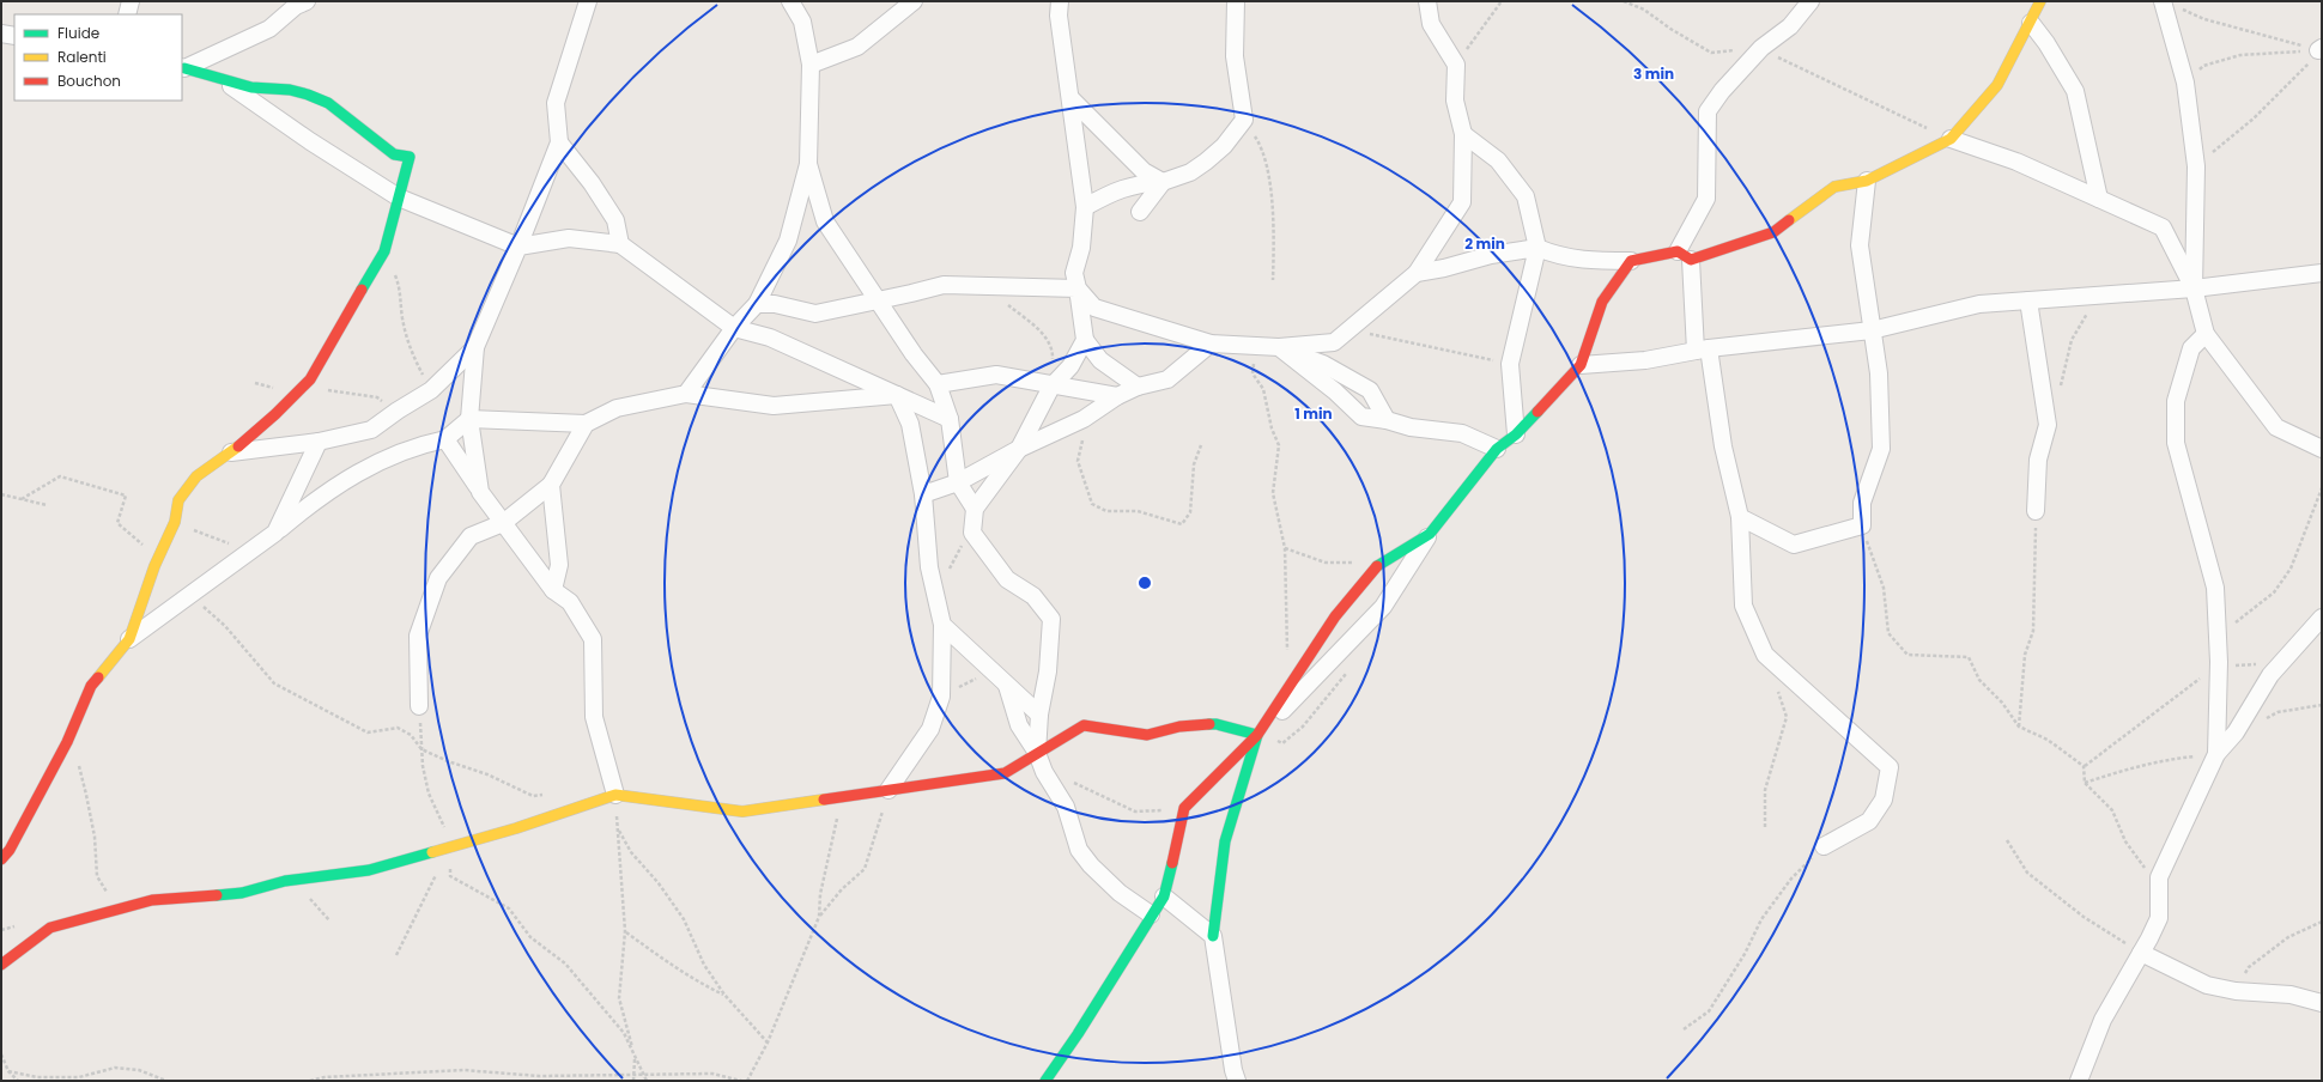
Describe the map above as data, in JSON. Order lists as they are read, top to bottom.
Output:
{
  "legend": ["Fluide", "Ralenti", "Bouchon"],
  "rings": ["3 min", "2 min", "1 min"]
}
